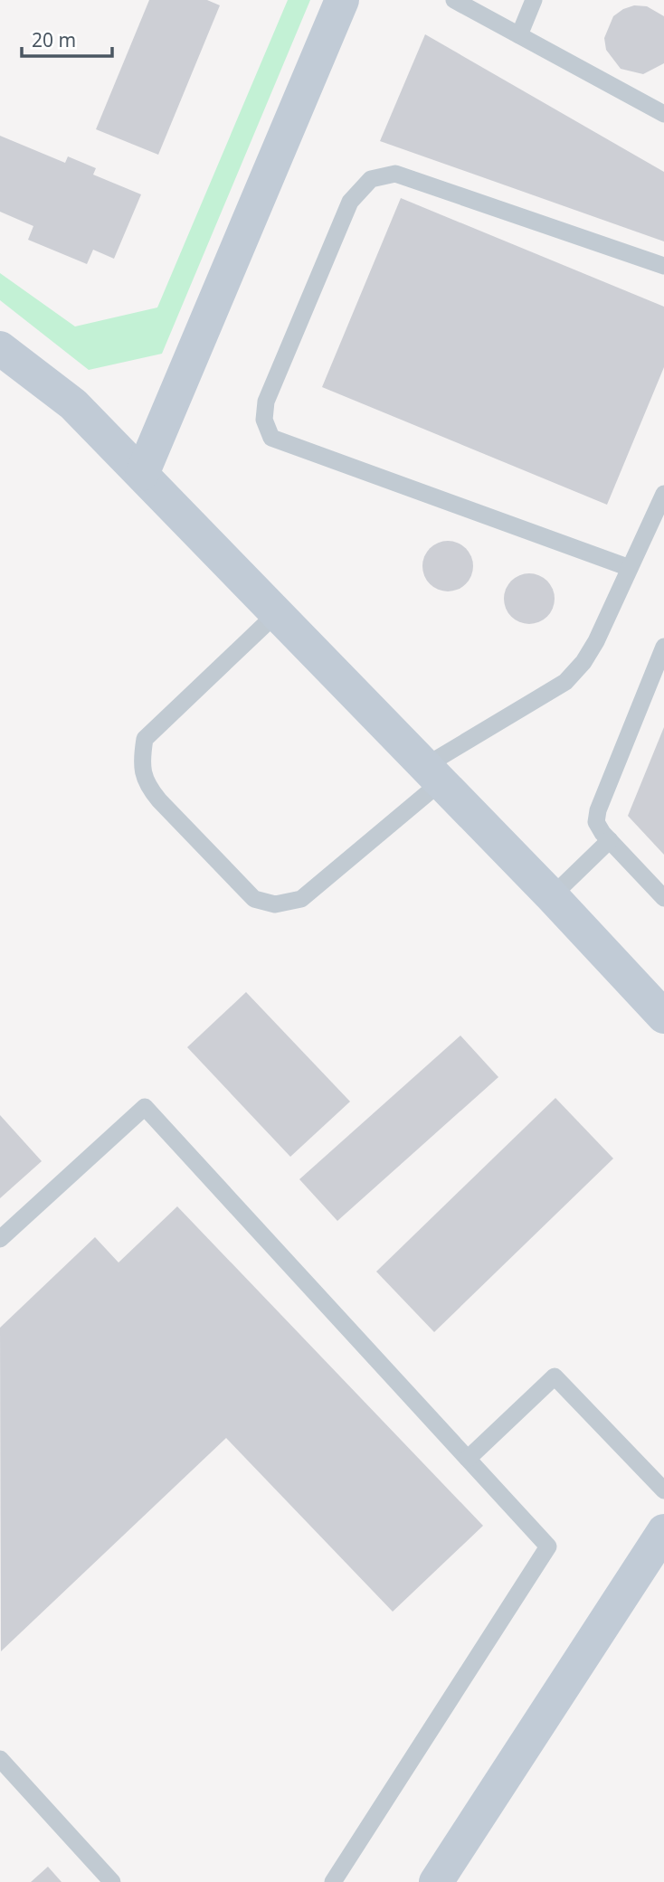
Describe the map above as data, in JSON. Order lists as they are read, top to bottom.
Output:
{
  "scale_bar": "20 m"
}
